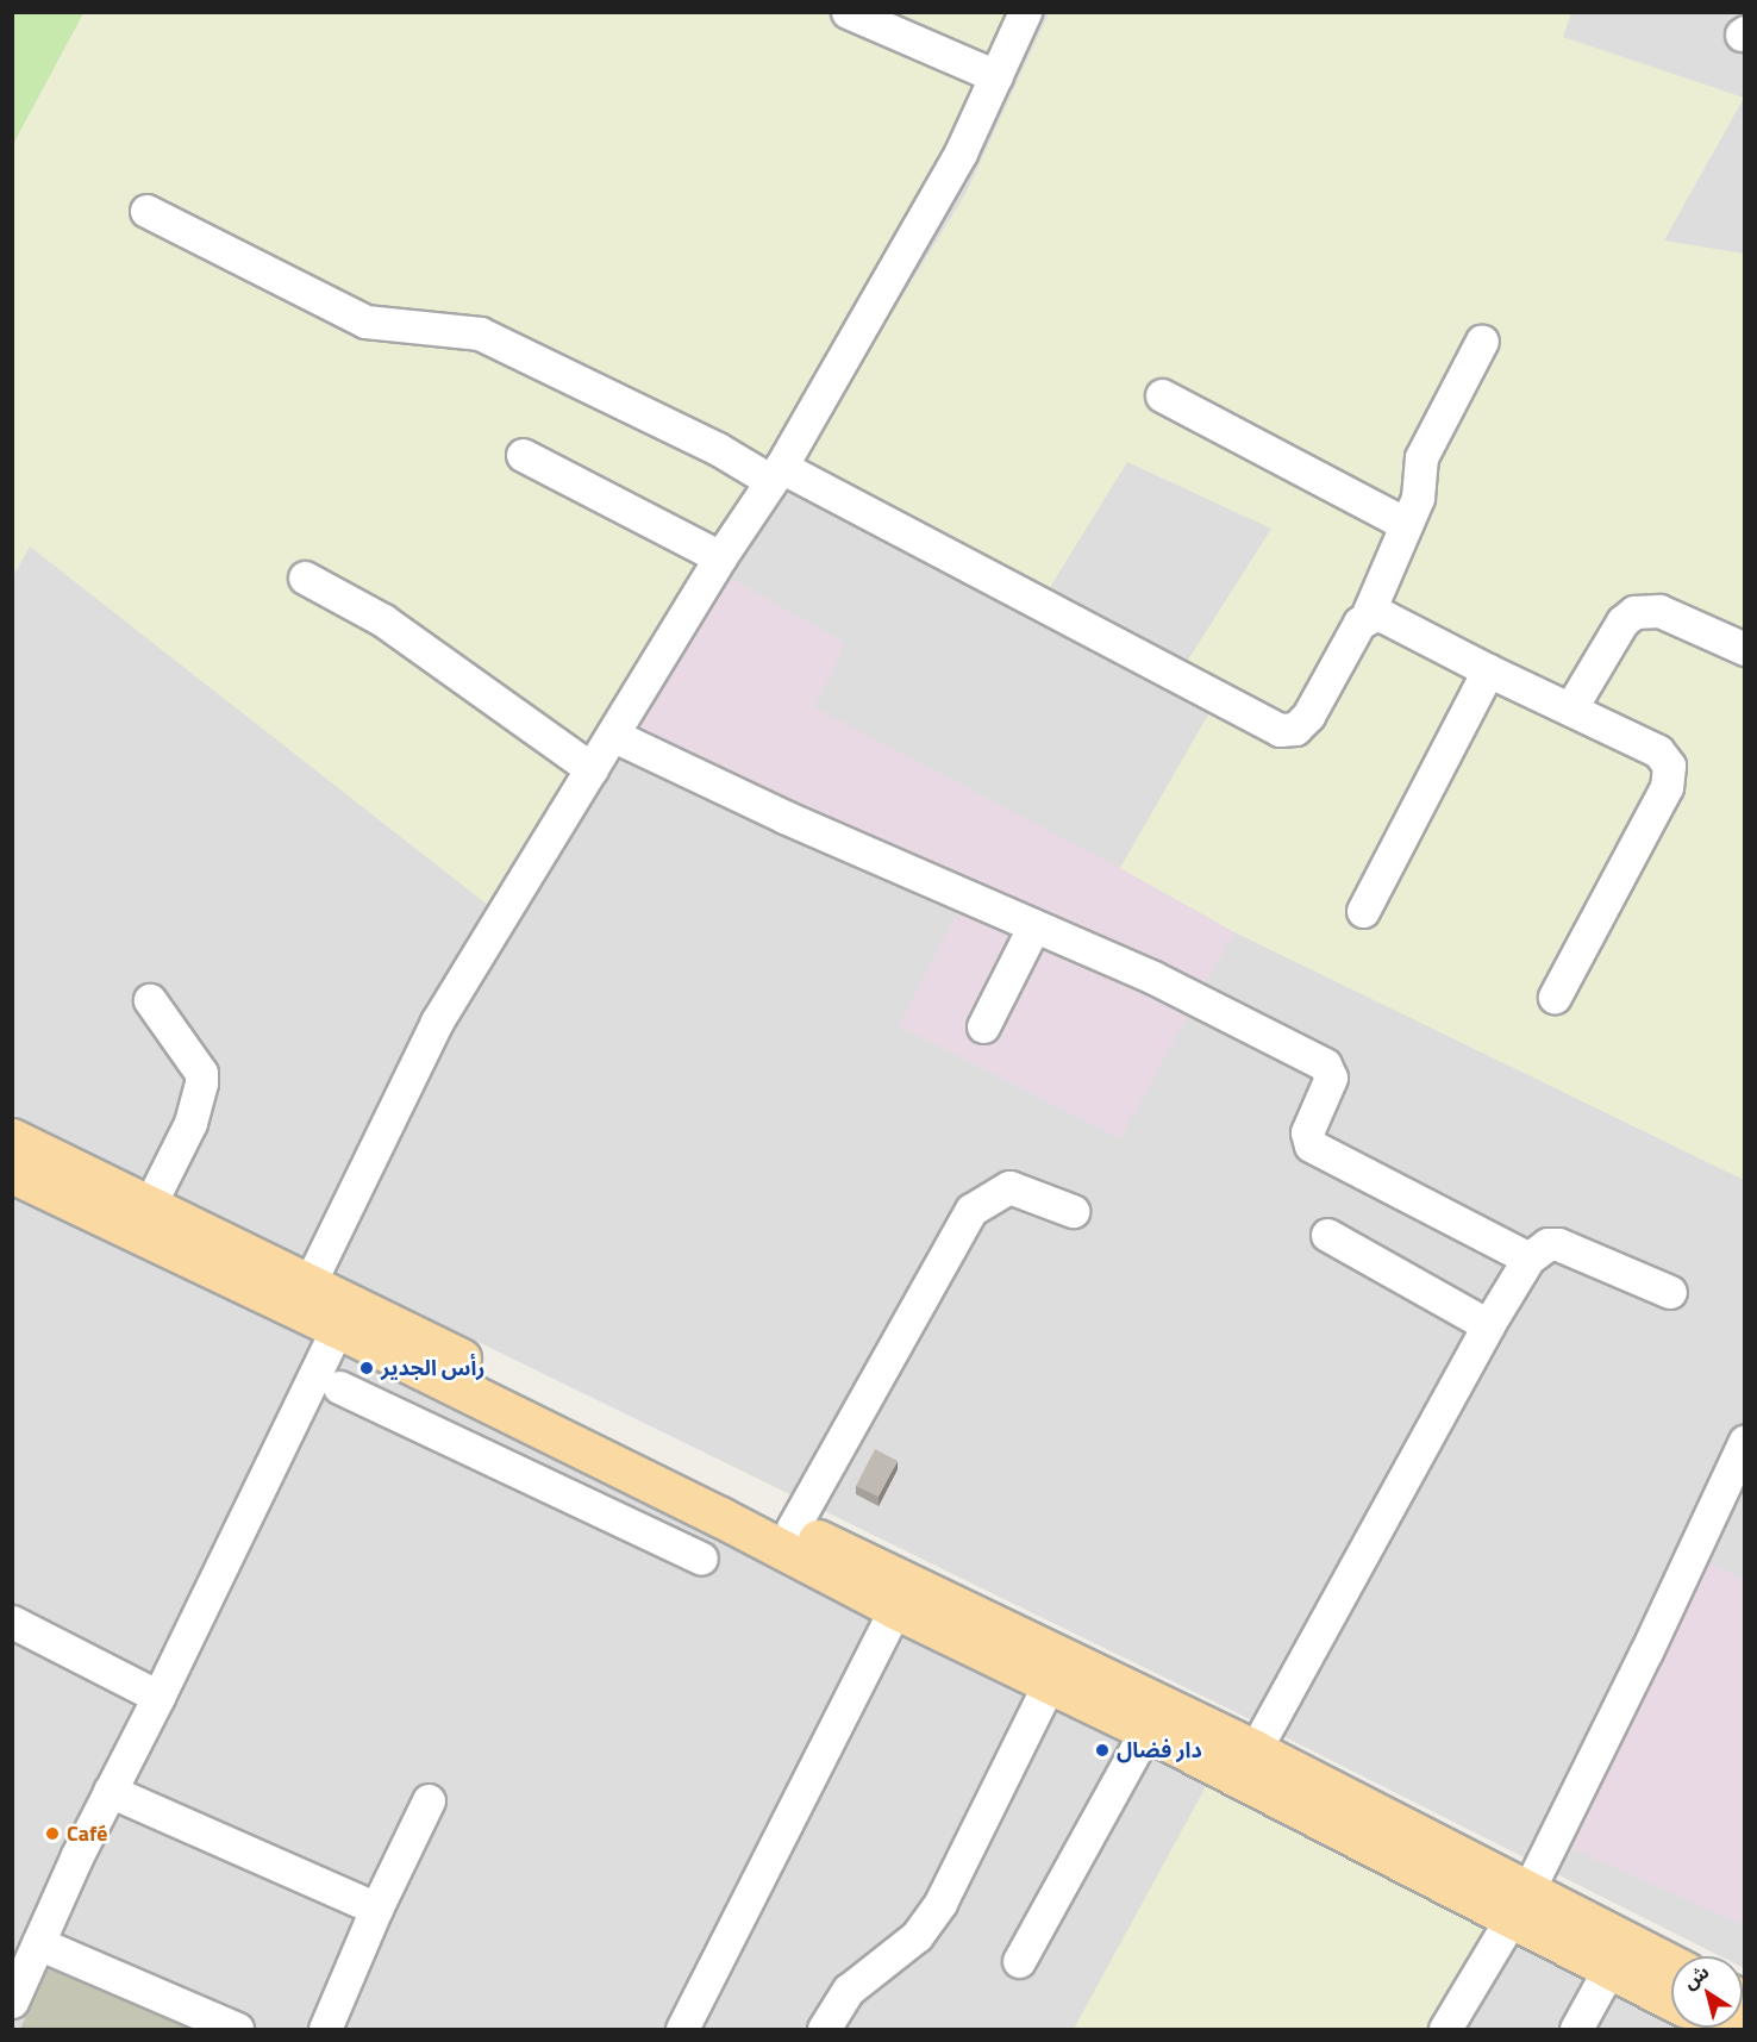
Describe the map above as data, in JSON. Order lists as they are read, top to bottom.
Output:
{
  "places": ["رأس الجدير", "دار فضال", "Café"],
  "north": "top left"
}
